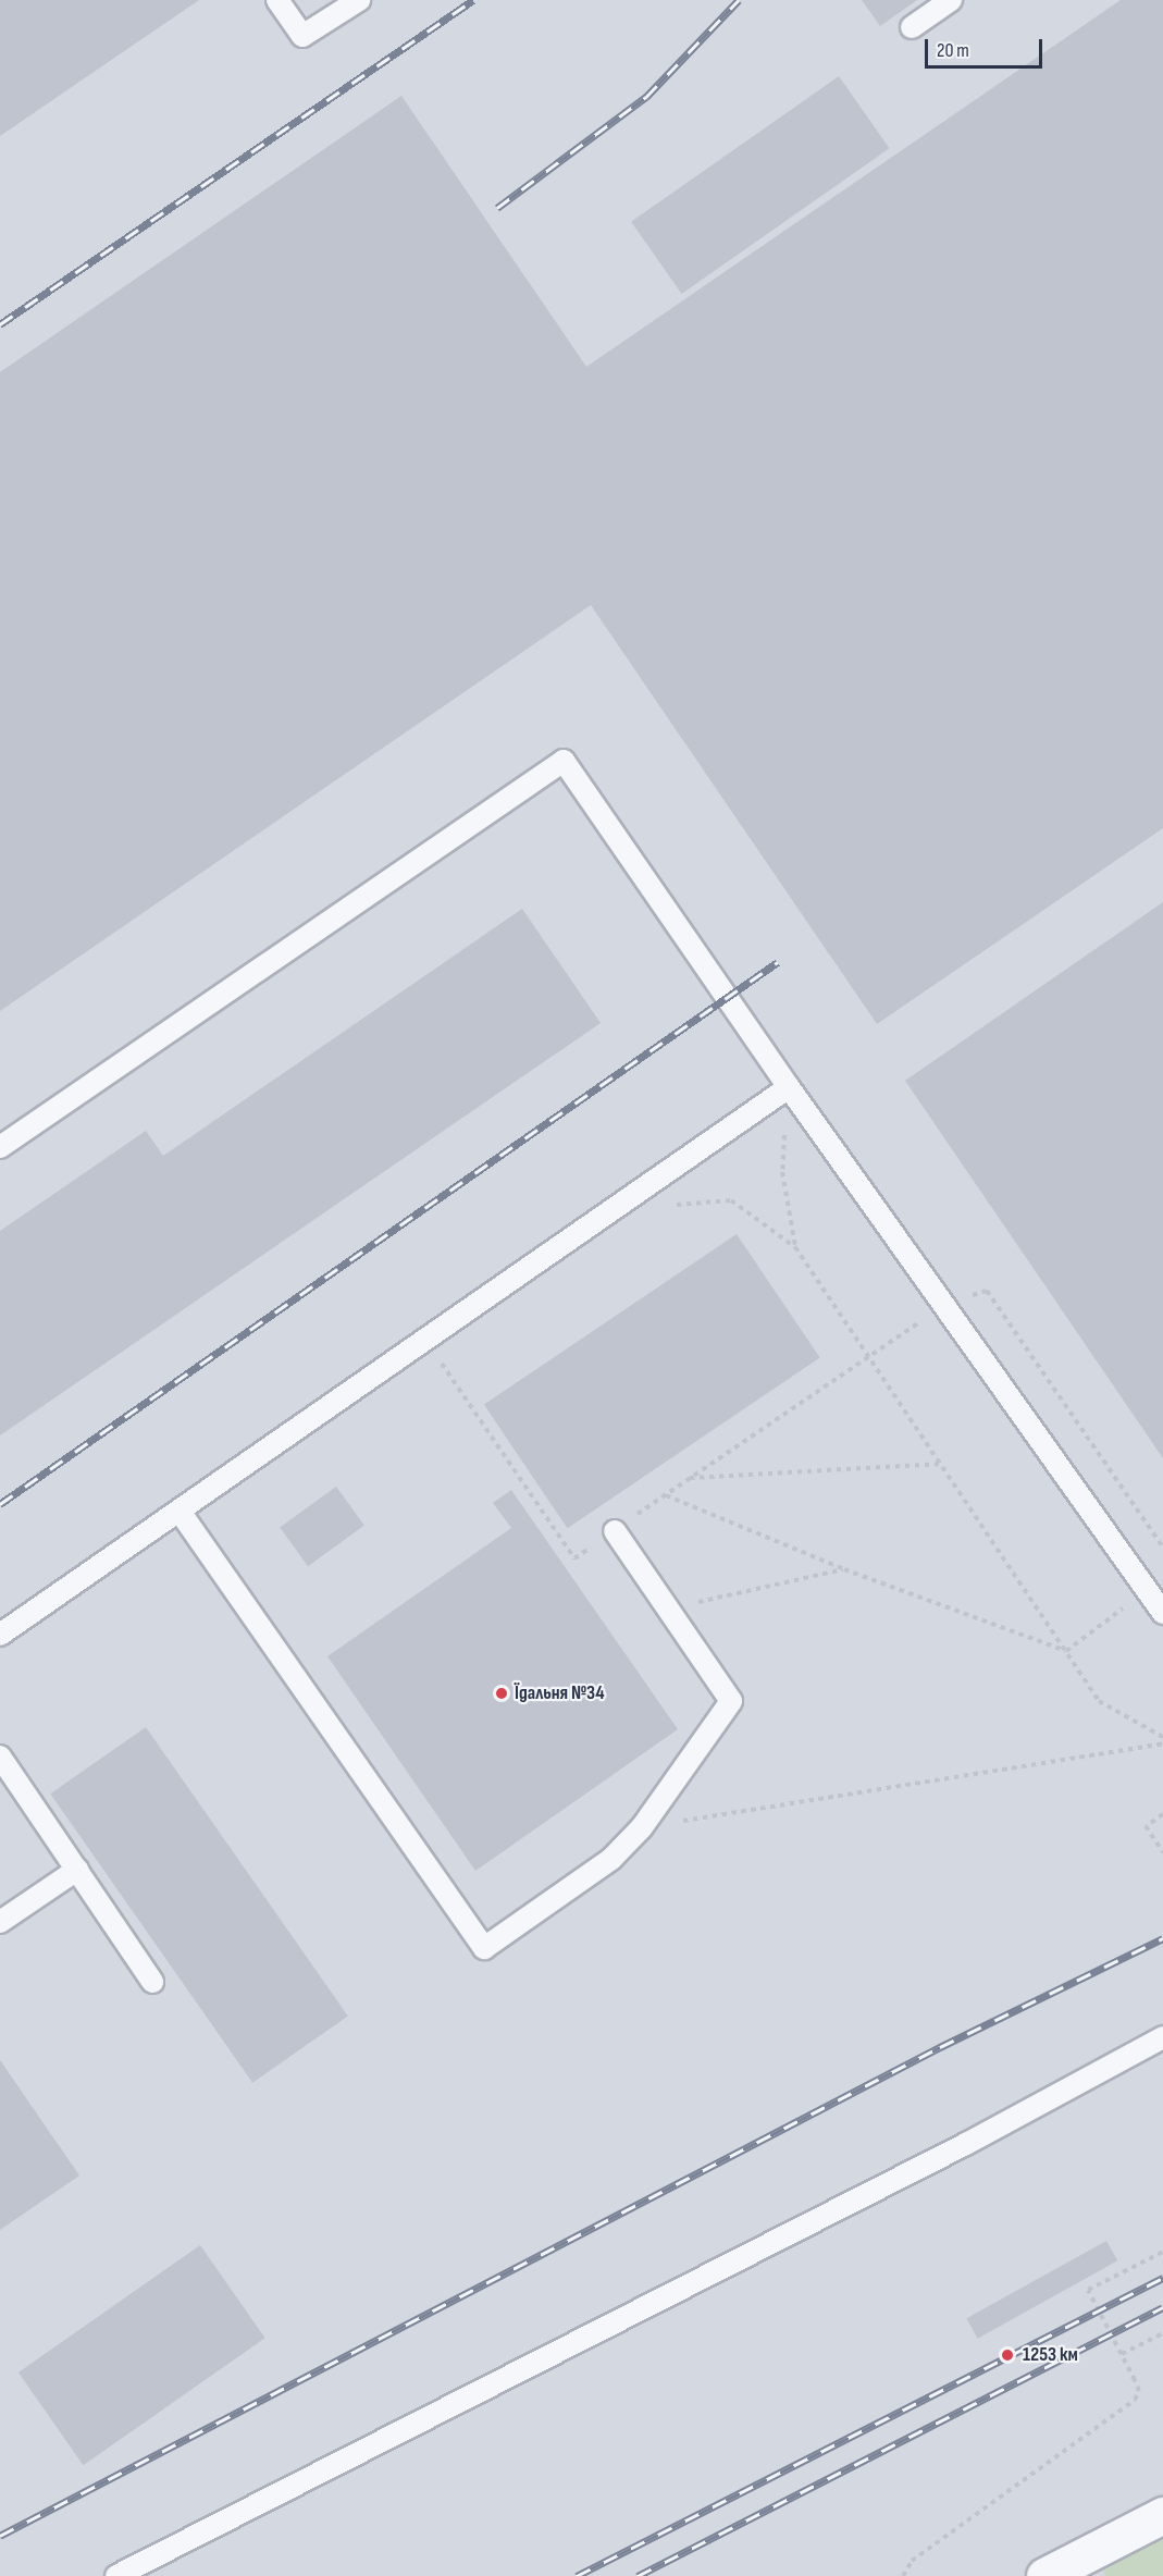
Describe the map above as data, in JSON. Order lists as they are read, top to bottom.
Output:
{
  "places": ["Їдальня №34", "1253 км"],
  "scale_bar": "20 m"
}
